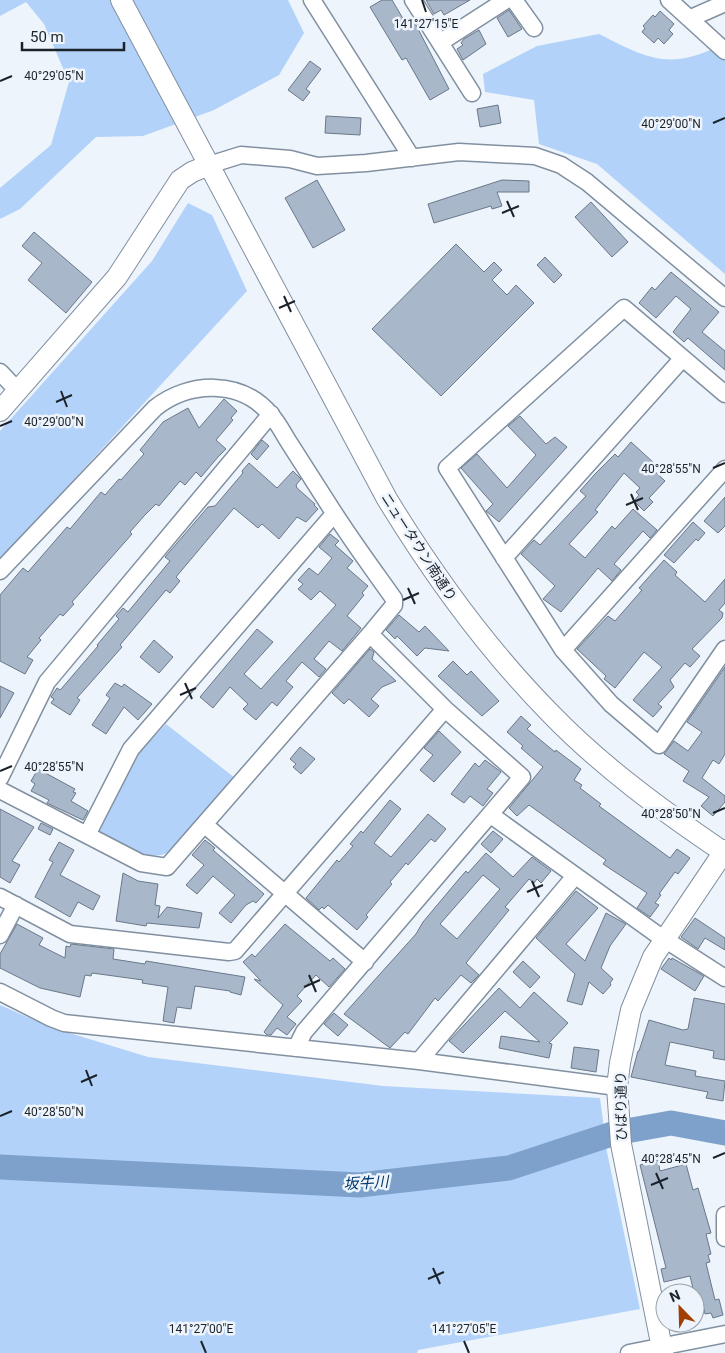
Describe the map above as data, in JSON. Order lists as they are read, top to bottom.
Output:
{
  "streets": {
    "street": ["ニュータウン南通り", "ひばり通り"]
  },
  "crossings": [
    ["ニュータウン南通り", "ひばり通り"]
  ],
  "water": ["坂牛川"],
  "scale_bar": "50 m",
  "north": "top left",
  "coordinates": [
    "141°27'15\"E",
    "40°29'05\"N",
    "40°29'00\"N",
    "40°28'55\"N",
    "40°28'50\"N",
    "40°28'45\"N",
    "141°27'00\"E",
    "141°27'05\"E"
  ]
}
